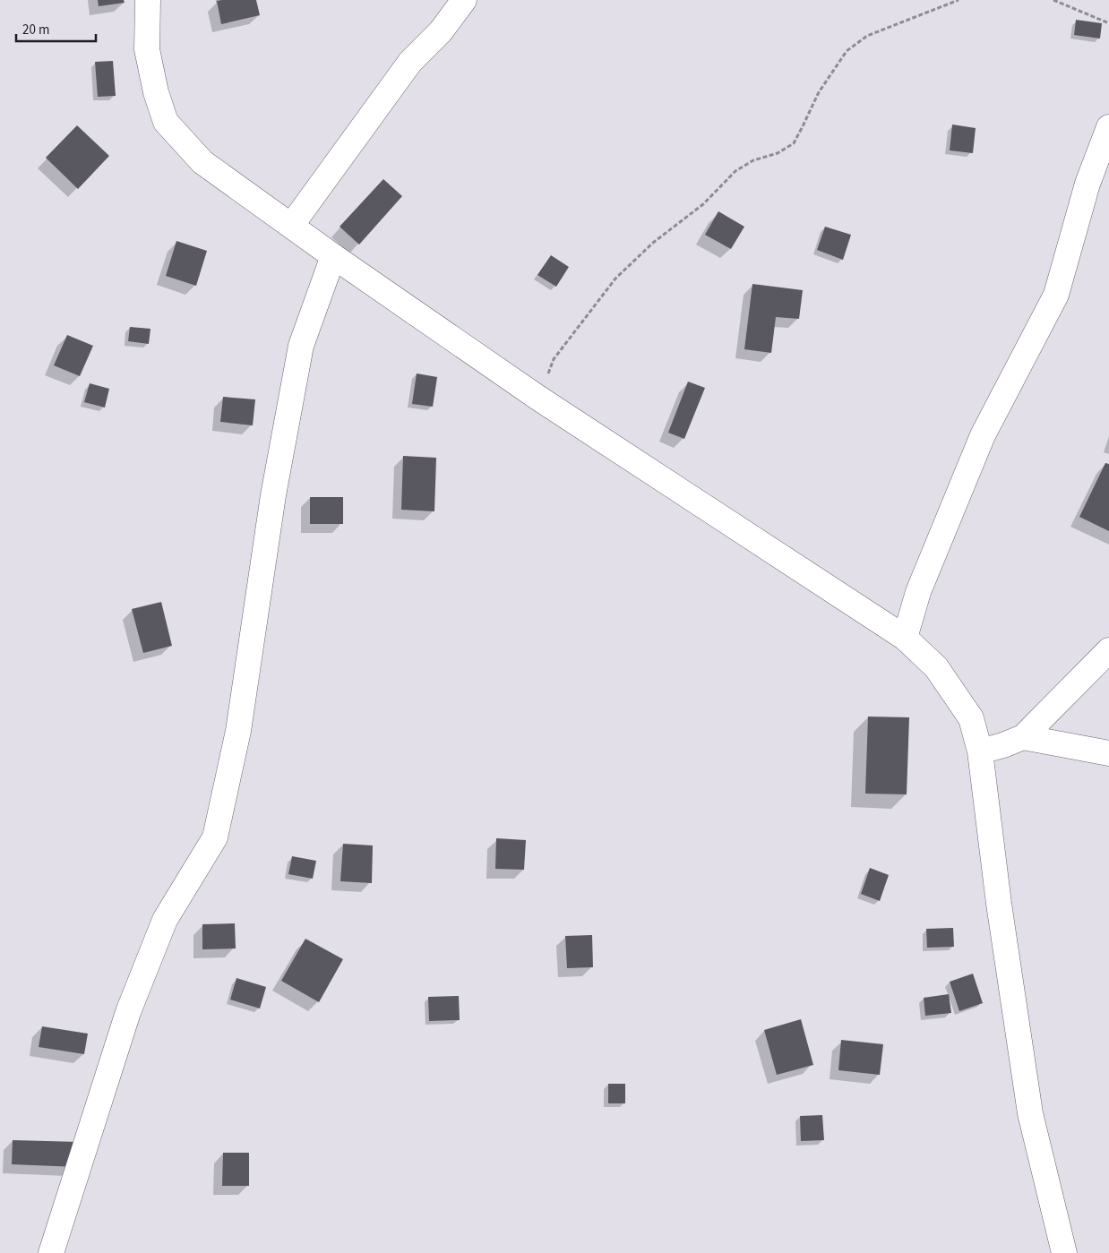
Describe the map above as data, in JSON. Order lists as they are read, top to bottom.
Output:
{
  "scale_bar": "20 m"
}
